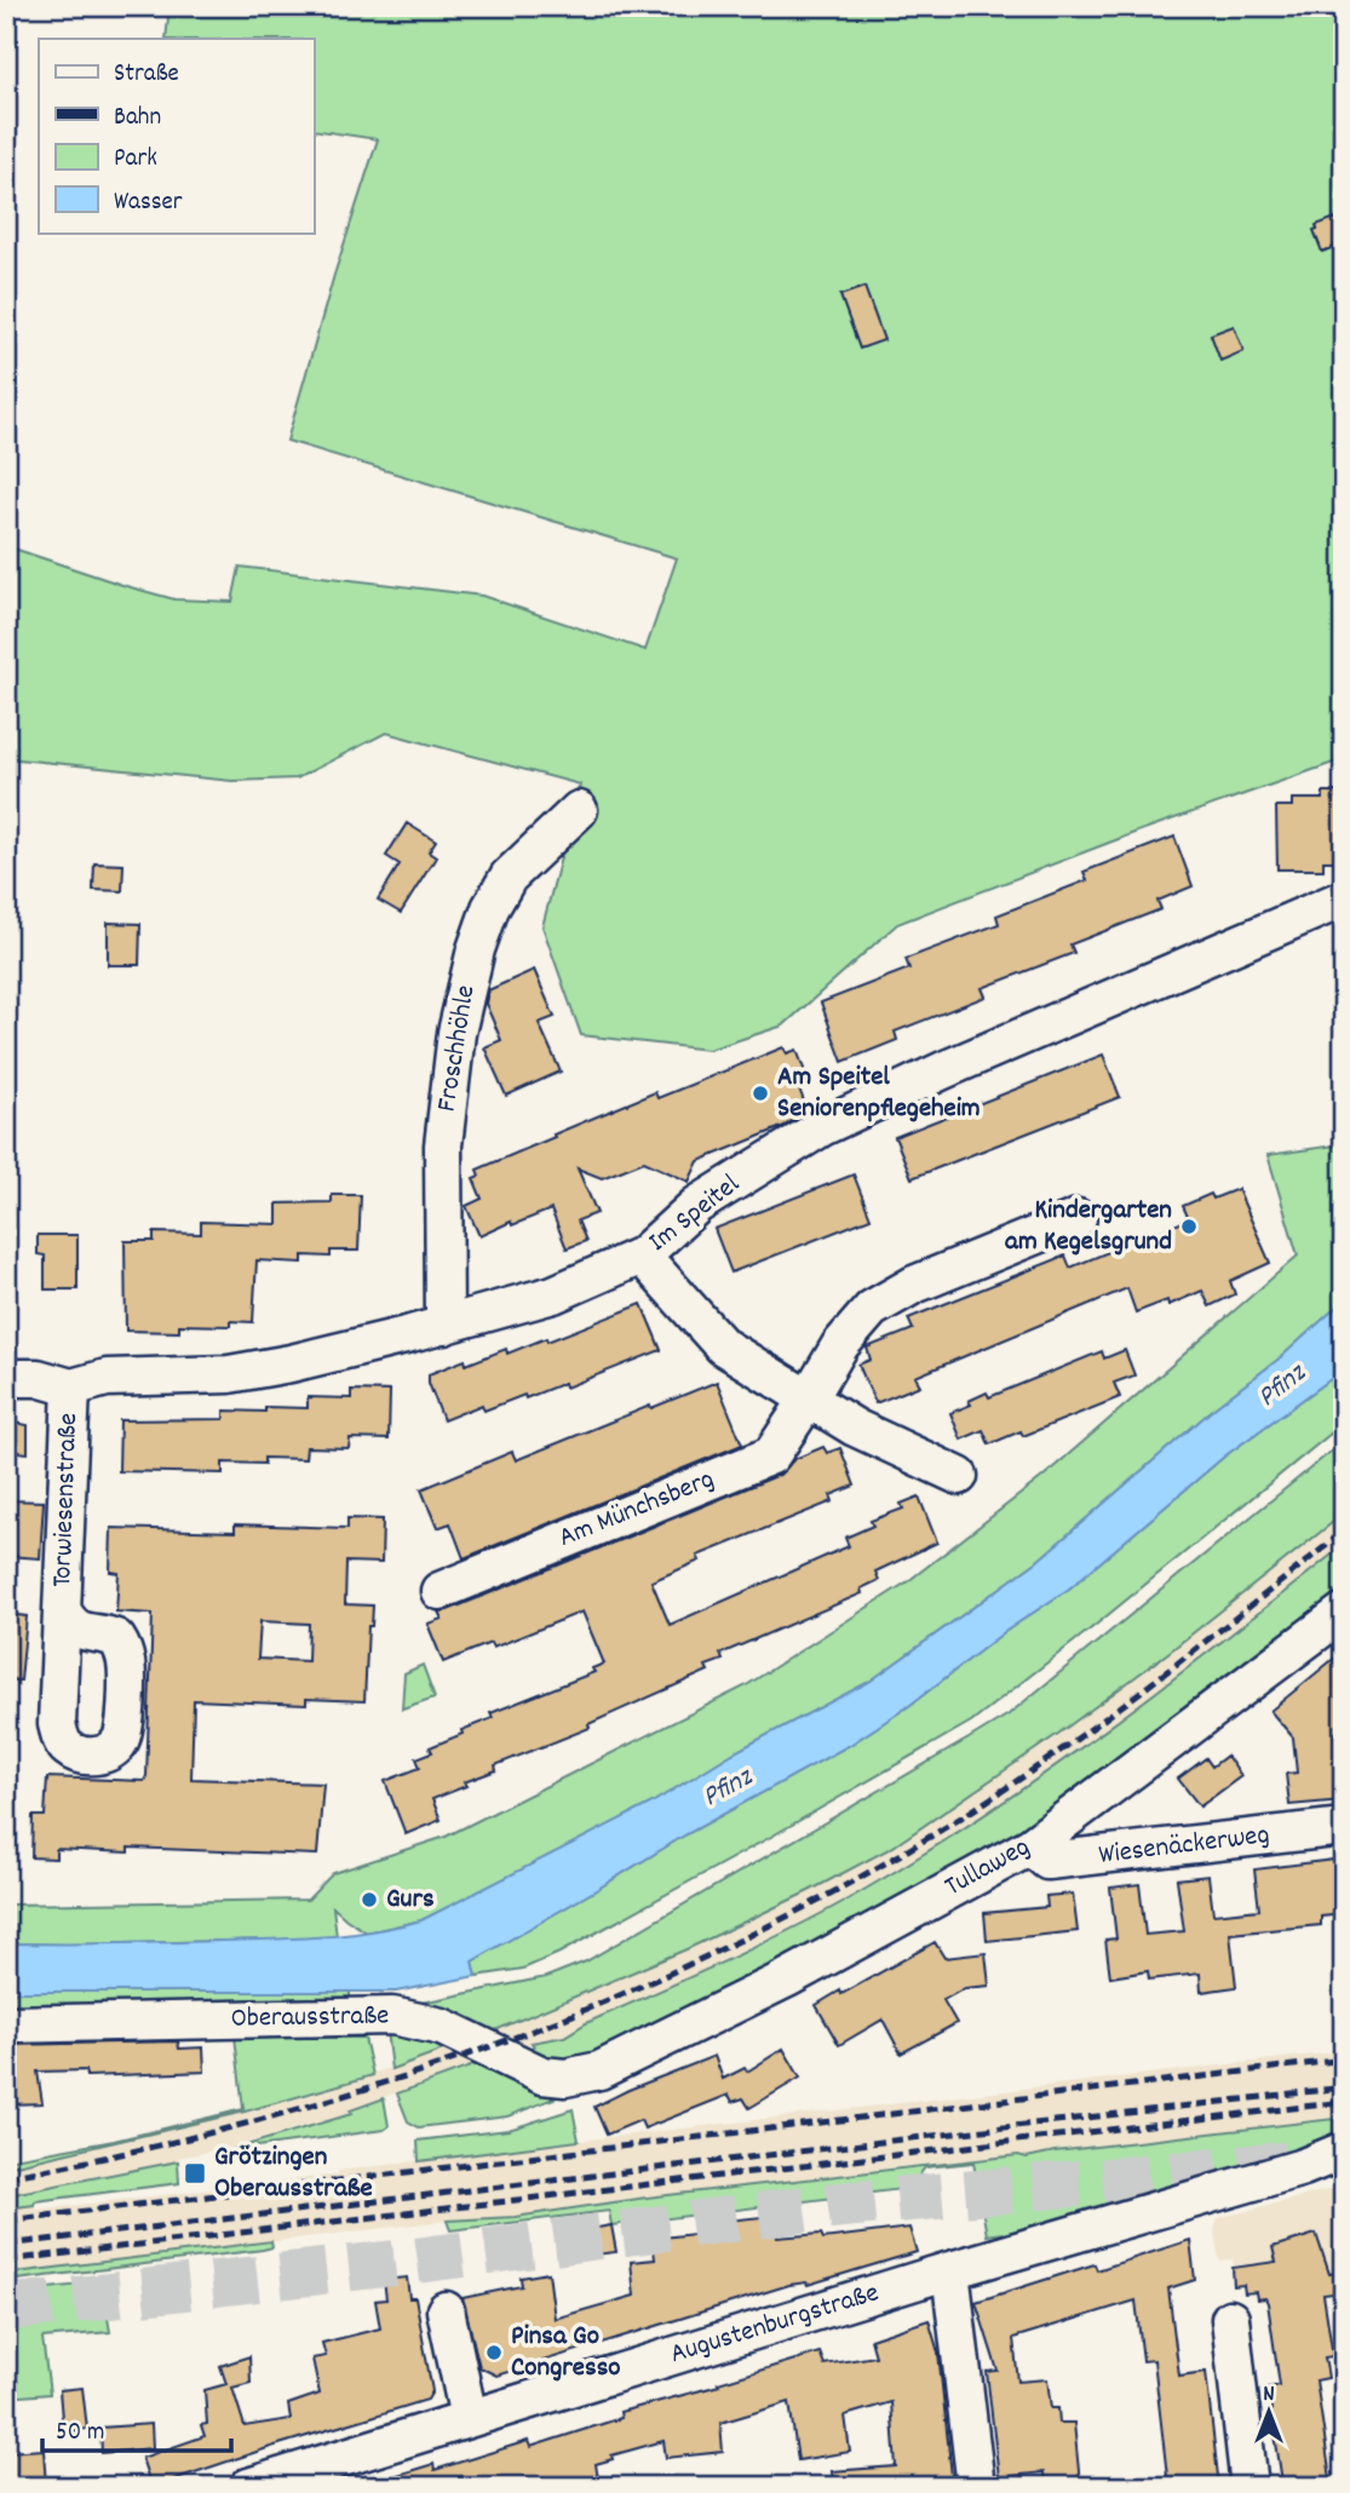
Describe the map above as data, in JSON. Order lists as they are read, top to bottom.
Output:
{
  "streets": {
    "street": [
      "Froschhöhle",
      "Im Speitel",
      "Torwiesenstraße",
      "Am Münchsberg",
      "Wiesenäckerweg",
      "Tullaweg",
      "Oberausstraße",
      "Augustenburgstraße"
    ]
  },
  "crossings": [
    ["Froschhöhle", "Im Speitel"],
    ["Im Speitel", "Torwiesenstraße"],
    ["Wiesenäckerweg", "Tullaweg"],
    ["Tullaweg", "Oberausstraße"]
  ],
  "water": ["Pfinz"],
  "places": {
    "other": [
      "Am Speitel Seniorenpflegeheim",
      "Kindergarten am Kegelsgrund",
      "Gurs",
      "Pinsa Go Congresso"
    ],
    "transit": ["Grötzingen Oberausstraße"]
  },
  "legend": [
    "Straße",
    "Bahn",
    "Park",
    "Wasser"
  ],
  "scale_bar": "50 m",
  "north": "top"
}
